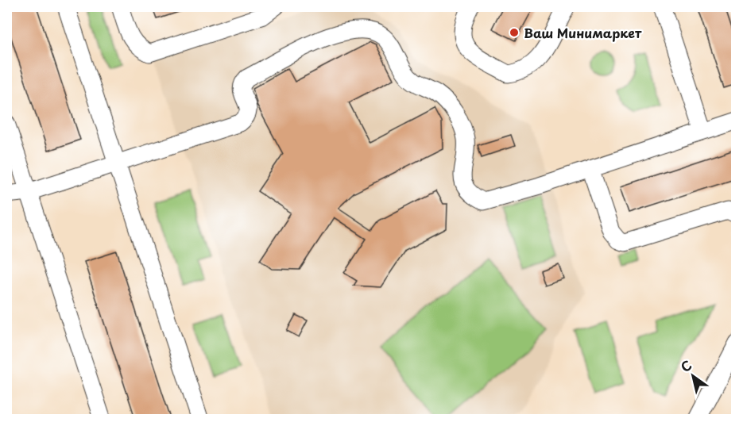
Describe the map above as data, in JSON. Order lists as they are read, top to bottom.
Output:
{
  "places": ["Ваш Минимаркет"],
  "north": "top left"
}
